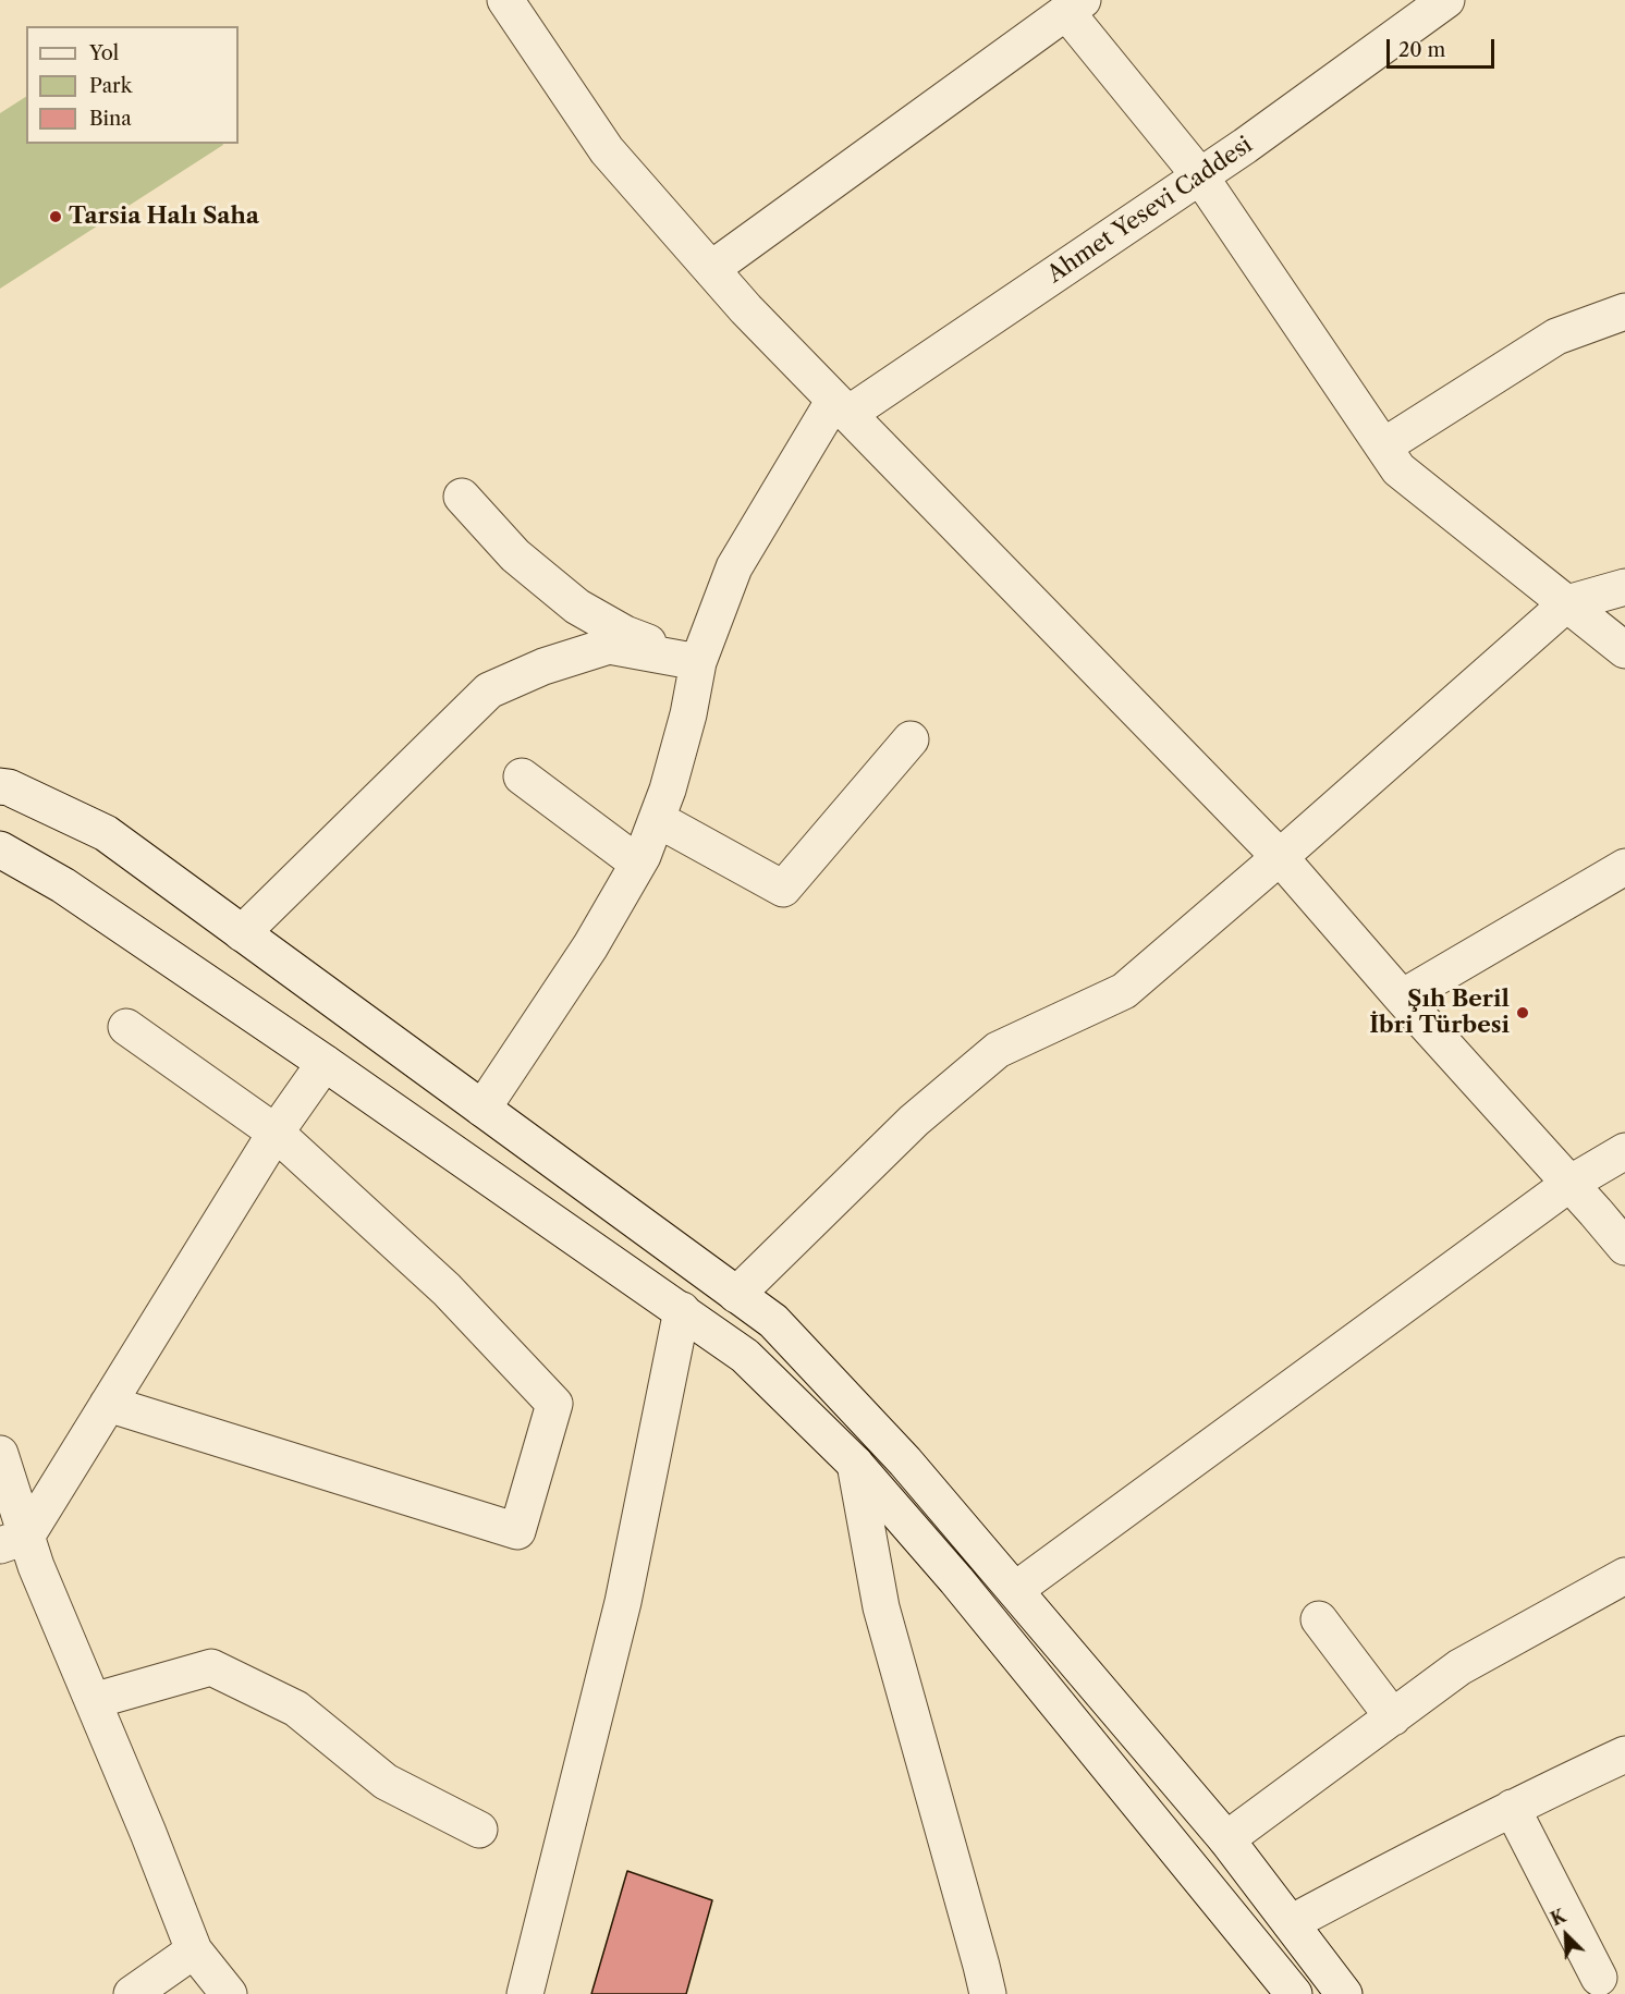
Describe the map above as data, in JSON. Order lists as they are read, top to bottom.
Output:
{
  "streets": {
    "street": ["Ahmet Yesevi Caddesi"]
  },
  "places": ["Tarsia Halı Saha", "Şıh Beril İbri Türbesi"],
  "legend": ["Yol", "Park", "Bina"],
  "scale_bar": "20 m",
  "north": "top left"
}
